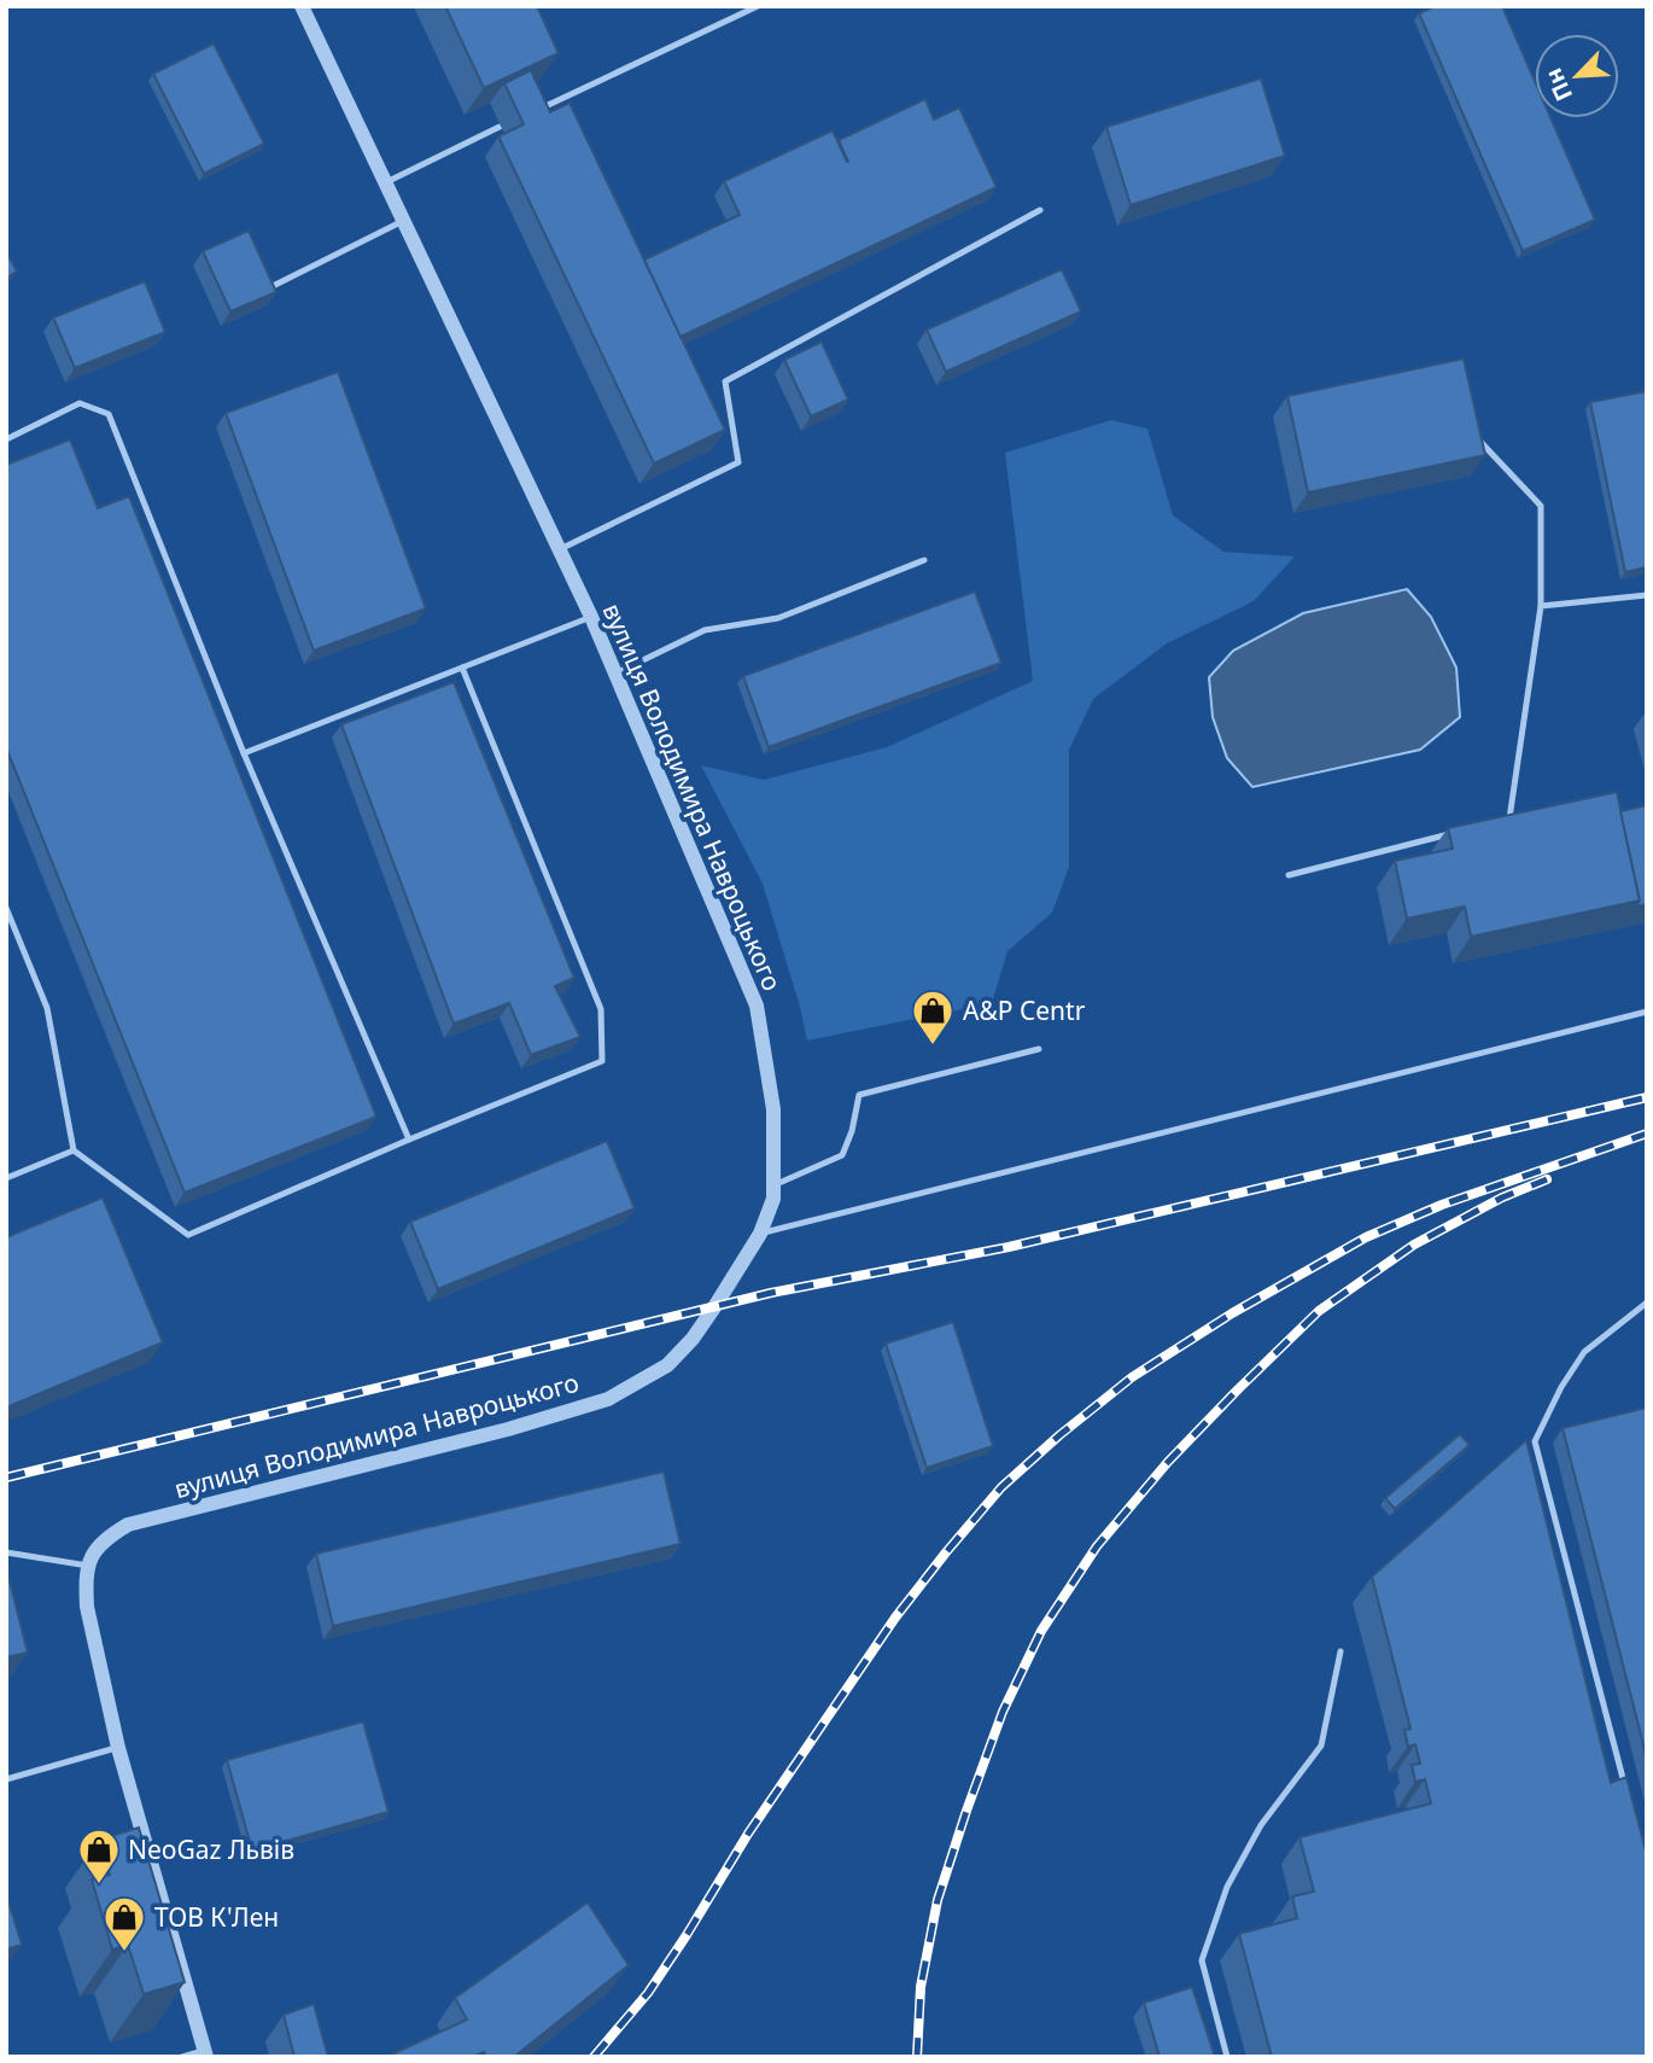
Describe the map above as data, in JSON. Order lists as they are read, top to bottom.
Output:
{
  "streets": {
    "street": ["вулиця Володимира Навроцького"]
  },
  "places": {
    "shop": ["A&P Centr", "NeoGaz Львів", "ТОВ К'Лен"]
  },
  "north": "bottom left"
}
